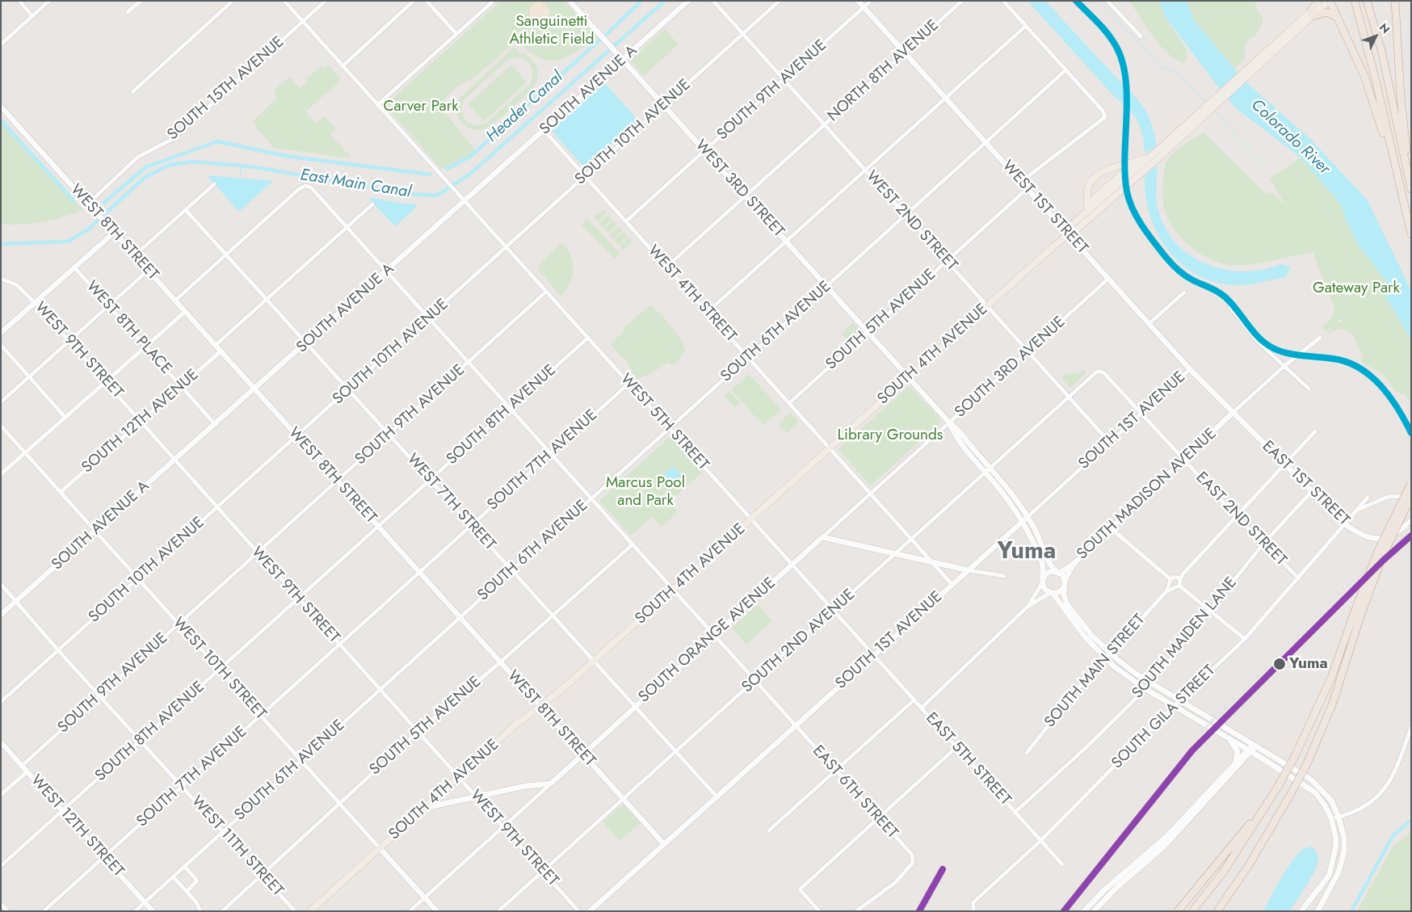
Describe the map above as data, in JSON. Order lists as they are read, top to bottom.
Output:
{
  "streets": {
    "main road": [
      "SOUTH AVENUE A",
      "WEST 3RD STREET",
      "WEST 1ST STREET",
      "WEST 8TH STREET",
      "SOUTH 4TH AVENUE",
      "SOUTH 1ST AVENUE",
      "EAST 1ST STREET",
      "SOUTH MADISON AVENUE",
      "SOUTH ORANGE AVENUE",
      "WEST 10TH STREET",
      "WEST 12TH STREET"
    ],
    "street": [
      "NORTH 8TH AVENUE",
      "SOUTH 15TH AVENUE",
      "SOUTH 9TH AVENUE",
      "SOUTH 10TH AVENUE",
      "WEST 2ND STREET",
      "WEST 4TH STREET",
      "SOUTH 5TH AVENUE",
      "WEST 8TH PLACE",
      "SOUTH 6TH AVENUE",
      "WEST 9TH STREET",
      "SOUTH 3RD AVENUE",
      "SOUTH 8TH AVENUE",
      "SOUTH 12TH AVENUE",
      "WEST 5TH STREET",
      "SOUTH 7TH AVENUE",
      "WEST 7TH STREET",
      "EAST 2ND STREET",
      "SOUTH MAIDEN LANE",
      "SOUTH 2ND AVENUE",
      "SOUTH MAIN STREET",
      "SOUTH GILA STREET",
      "EAST 5TH STREET",
      "EAST 6TH STREET",
      "WEST 11TH STREET"
    ]
  },
  "crossings": [
    ["NORTH 8TH AVENUE", "WEST 1ST STREET"],
    ["NORTH 8TH AVENUE", "WEST 2ND STREET"],
    ["SOUTH 15TH AVENUE", "WEST 8TH STREET"],
    ["SOUTH AVENUE A", "WEST 3RD STREET"],
    ["SOUTH AVENUE A", "WEST 8TH STREET"],
    ["SOUTH AVENUE A", "WEST 4TH STREET"],
    ["SOUTH AVENUE A", "WEST 8TH PLACE"],
    ["SOUTH AVENUE A", "WEST 9TH STREET"],
    ["SOUTH AVENUE A", "WEST 5TH STREET"],
    ["SOUTH AVENUE A", "WEST 7TH STREET"],
    ["SOUTH AVENUE A", "WEST 10TH STREET"],
    ["SOUTH AVENUE A", "EAST 6TH STREET"],
    ["SOUTH AVENUE A", "WEST 11TH STREET"],
    ["SOUTH 9TH AVENUE", "WEST 3RD STREET"],
    ["SOUTH 9TH AVENUE", "WEST 1ST STREET"],
    ["SOUTH 9TH AVENUE", "WEST 2ND STREET"],
    ["SOUTH 9TH AVENUE", "WEST 8TH STREET"],
    ["SOUTH 9TH AVENUE", "WEST 4TH STREET"],
    ["SOUTH 9TH AVENUE", "WEST 9TH STREET"],
    ["SOUTH 9TH AVENUE", "WEST 5TH STREET"],
    ["SOUTH 9TH AVENUE", "WEST 7TH STREET"],
    ["SOUTH 9TH AVENUE", "WEST 10TH STREET"],
    ["SOUTH 9TH AVENUE", "EAST 6TH STREET"],
    ["SOUTH 9TH AVENUE", "WEST 12TH STREET"],
    ["SOUTH 9TH AVENUE", "WEST 11TH STREET"],
    ["SOUTH 10TH AVENUE", "WEST 3RD STREET"],
    ["SOUTH 10TH AVENUE", "WEST 2ND STREET"],
    ["SOUTH 10TH AVENUE", "WEST 8TH STREET"],
    ["SOUTH 10TH AVENUE", "WEST 4TH STREET"],
    ["SOUTH 10TH AVENUE", "WEST 9TH STREET"],
    ["SOUTH 10TH AVENUE", "WEST 5TH STREET"],
    ["SOUTH 10TH AVENUE", "WEST 7TH STREET"],
    ["SOUTH 10TH AVENUE", "WEST 10TH STREET"],
    ["SOUTH 10TH AVENUE", "EAST 6TH STREET"],
    ["SOUTH 10TH AVENUE", "WEST 11TH STREET"],
    ["WEST 3RD STREET", "SOUTH 5TH AVENUE"],
    ["WEST 3RD STREET", "SOUTH 6TH AVENUE"],
    ["WEST 3RD STREET", "SOUTH 4TH AVENUE"],
    ["WEST 3RD STREET", "SOUTH 3RD AVENUE"],
    ["WEST 1ST STREET", "SOUTH 5TH AVENUE"],
    ["WEST 1ST STREET", "SOUTH 6TH AVENUE"],
    ["WEST 1ST STREET", "SOUTH 4TH AVENUE"],
    ["WEST 1ST STREET", "SOUTH 3RD AVENUE"],
    ["WEST 1ST STREET", "SOUTH 1ST AVENUE"],
    ["WEST 1ST STREET", "EAST 1ST STREET"],
    ["WEST 1ST STREET", "SOUTH MADISON AVENUE"],
    ["WEST 2ND STREET", "SOUTH 5TH AVENUE"],
    ["WEST 2ND STREET", "SOUTH 6TH AVENUE"],
    ["WEST 2ND STREET", "SOUTH 4TH AVENUE"],
    ["WEST 2ND STREET", "SOUTH 3RD AVENUE"],
    ["WEST 2ND STREET", "SOUTH 1ST AVENUE"],
    ["WEST 2ND STREET", "SOUTH 2ND AVENUE"],
    ["WEST 8TH STREET", "SOUTH 5TH AVENUE"],
    ["WEST 8TH STREET", "SOUTH 6TH AVENUE"],
    ["WEST 8TH STREET", "SOUTH 4TH AVENUE"],
    ["WEST 8TH STREET", "SOUTH 8TH AVENUE"],
    ["WEST 8TH STREET", "SOUTH 1ST AVENUE"],
    ["WEST 8TH STREET", "SOUTH 12TH AVENUE"],
    ["WEST 8TH STREET", "SOUTH 7TH AVENUE"],
    ["WEST 8TH STREET", "SOUTH ORANGE AVENUE"],
    ["WEST 8TH STREET", "SOUTH 2ND AVENUE"],
    ["WEST 4TH STREET", "SOUTH 5TH AVENUE"],
    ["WEST 4TH STREET", "SOUTH 6TH AVENUE"],
    ["WEST 4TH STREET", "SOUTH 4TH AVENUE"],
    ["WEST 4TH STREET", "SOUTH 3RD AVENUE"],
    ["WEST 4TH STREET", "SOUTH 1ST AVENUE"],
    ["WEST 4TH STREET", "SOUTH 2ND AVENUE"],
    ["SOUTH 5TH AVENUE", "WEST 9TH STREET"],
    ["SOUTH 5TH AVENUE", "WEST 7TH STREET"],
    ["SOUTH 5TH AVENUE", "WEST 10TH STREET"],
    ["SOUTH 5TH AVENUE", "EAST 6TH STREET"],
    ["SOUTH 5TH AVENUE", "WEST 11TH STREET"],
    ["WEST 8TH PLACE", "SOUTH 12TH AVENUE"],
    ["SOUTH 6TH AVENUE", "WEST 9TH STREET"],
    ["SOUTH 6TH AVENUE", "WEST 5TH STREET"],
    ["SOUTH 6TH AVENUE", "WEST 7TH STREET"],
    ["SOUTH 6TH AVENUE", "WEST 10TH STREET"],
    ["SOUTH 6TH AVENUE", "EAST 6TH STREET"],
    ["SOUTH 6TH AVENUE", "WEST 12TH STREET"],
    ["SOUTH 6TH AVENUE", "WEST 11TH STREET"],
    ["WEST 9TH STREET", "SOUTH 4TH AVENUE"],
    ["WEST 9TH STREET", "SOUTH 8TH AVENUE"],
    ["WEST 9TH STREET", "SOUTH 12TH AVENUE"],
    ["WEST 9TH STREET", "SOUTH 7TH AVENUE"],
    ["WEST 9TH STREET", "SOUTH 2ND AVENUE"],
    ["SOUTH 4TH AVENUE", "WEST 5TH STREET"],
    ["SOUTH 4TH AVENUE", "WEST 7TH STREET"],
    ["SOUTH 4TH AVENUE", "WEST 10TH STREET"],
    ["SOUTH 4TH AVENUE", "EAST 6TH STREET"],
    ["SOUTH 3RD AVENUE", "SOUTH ORANGE AVENUE"],
    ["SOUTH 8TH AVENUE", "WEST 5TH STREET"],
    ["SOUTH 8TH AVENUE", "WEST 7TH STREET"],
    ["SOUTH 8TH AVENUE", "WEST 10TH STREET"],
    ["SOUTH 8TH AVENUE", "EAST 6TH STREET"],
    ["SOUTH 8TH AVENUE", "WEST 12TH STREET"],
    ["SOUTH 8TH AVENUE", "WEST 11TH STREET"],
    ["SOUTH 1ST AVENUE", "WEST 5TH STREET"],
    ["SOUTH 1ST AVENUE", "WEST 7TH STREET"],
    ["SOUTH 1ST AVENUE", "SOUTH 2ND AVENUE"],
    ["SOUTH 1ST AVENUE", "EAST 5TH STREET"],
    ["SOUTH 1ST AVENUE", "EAST 6TH STREET"],
    ["SOUTH 12TH AVENUE", "WEST 10TH STREET"],
    ["WEST 5TH STREET", "SOUTH 7TH AVENUE"],
    ["WEST 5TH STREET", "SOUTH ORANGE AVENUE"],
    ["WEST 5TH STREET", "SOUTH 2ND AVENUE"],
    ["WEST 5TH STREET", "EAST 5TH STREET"],
    ["SOUTH 7TH AVENUE", "WEST 7TH STREET"],
    ["SOUTH 7TH AVENUE", "WEST 10TH STREET"],
    ["SOUTH 7TH AVENUE", "EAST 6TH STREET"],
    ["SOUTH 7TH AVENUE", "WEST 12TH STREET"],
    ["SOUTH 7TH AVENUE", "WEST 11TH STREET"],
    ["EAST 1ST STREET", "SOUTH MADISON AVENUE"],
    ["EAST 1ST STREET", "SOUTH MAIDEN LANE"],
    ["EAST 1ST STREET", "SOUTH GILA STREET"],
    ["SOUTH MADISON AVENUE", "EAST 2ND STREET"],
    ["WEST 7TH STREET", "SOUTH ORANGE AVENUE"],
    ["WEST 7TH STREET", "SOUTH 2ND AVENUE"],
    ["WEST 7TH STREET", "EAST 6TH STREET"],
    ["EAST 2ND STREET", "SOUTH MAIDEN LANE"],
    ["EAST 2ND STREET", "SOUTH GILA STREET"],
    ["SOUTH MAIDEN LANE", "EAST 5TH STREET"],
    ["SOUTH ORANGE AVENUE", "EAST 6TH STREET"],
    ["SOUTH 2ND AVENUE", "EAST 6TH STREET"],
    ["SOUTH GILA STREET", "EAST 5TH STREET"]
  ],
  "districts": ["Yuma"],
  "water": ["Header Canal", "Colorado River", "East Main Canal"],
  "parks": [
    "Sanguinetti Athletic Field",
    "Carver Park",
    "Gateway Park",
    "Library Grounds",
    "Marcus Pool and Park"
  ],
  "places": ["Yuma"],
  "north": "top right"
}
